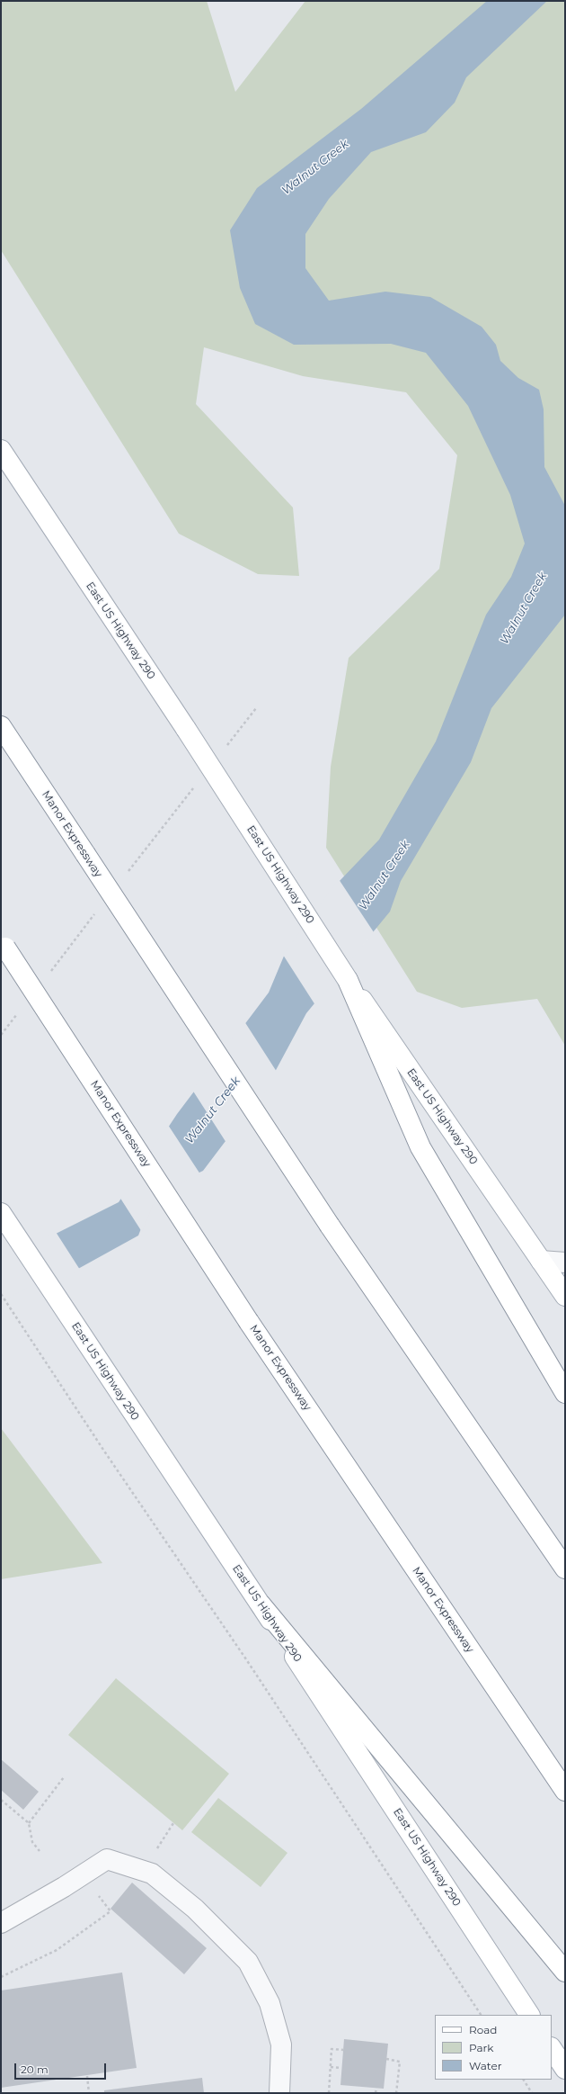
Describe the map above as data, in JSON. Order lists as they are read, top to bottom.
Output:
{
  "streets": {
    "main road": ["East US Highway 290", "Manor Expressway"]
  },
  "water": ["Walnut Creek"],
  "legend": ["Road", "Park", "Water"],
  "scale_bar": "20 m"
}
